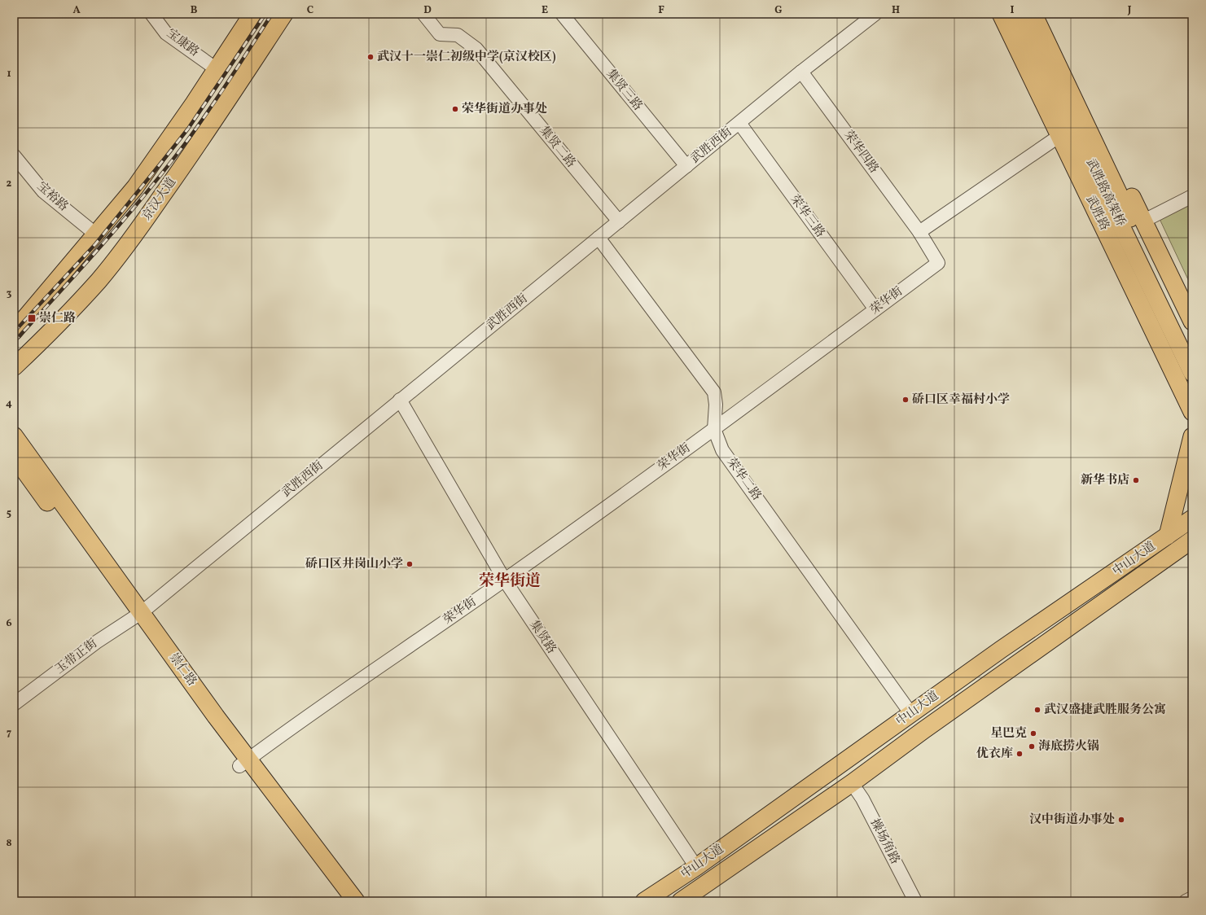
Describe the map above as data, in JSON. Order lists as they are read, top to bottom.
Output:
{
  "streets": {
    "main road": [
      "武胜路高架桥",
      "京汉大道",
      "武胜路",
      "中山大道",
      "崇仁路"
    ],
    "street": [
      "宝康路",
      "集贤三路",
      "武胜西街",
      "集贤二路",
      "荣华四路",
      "宝裕路",
      "荣华三路",
      "荣华街",
      "荣华二路",
      "集贤路",
      "玉带正街",
      "操场角路"
    ]
  },
  "crossings": [
    ["集贤三路", "武胜西街"],
    ["武胜西街", "集贤二路"],
    ["武胜西街", "荣华四路"],
    ["武胜西街", "荣华三路"],
    ["武胜西街", "荣华二路"],
    ["武胜西街", "集贤路"],
    ["武胜西街", "玉带正街"],
    ["武胜西街", "崇仁路"],
    ["荣华四路", "荣华街"],
    ["荣华三路", "荣华街"],
    ["荣华街", "荣华二路"],
    ["荣华街", "集贤路"],
    ["荣华街", "崇仁路"],
    ["荣华二路", "中山大道"],
    ["中山大道", "集贤路"],
    ["中山大道", "操场角路"],
    ["玉带正街", "崇仁路"]
  ],
  "districts": ["荣华街道"],
  "places": {
    "other": [
      "武汉十一崇仁初级中学(京汉校区)",
      "荣华街道办事处",
      "硚口区幸福村小学",
      "新华书店",
      "硚口区井岗山小学",
      "武汉盛捷武胜服务公寓",
      "星巴克",
      "海底捞火锅",
      "优衣库",
      "汉中街道办事处"
    ],
    "transit": ["崇仁路"]
  },
  "grid": {
    "columns": [
      "A",
      "B",
      "C",
      "D",
      "E",
      "F",
      "G",
      "H",
      "I",
      "J"
    ],
    "rows": [
      "1",
      "2",
      "3",
      "4",
      "5",
      "6",
      "7",
      "8"
    ]
  }
}
